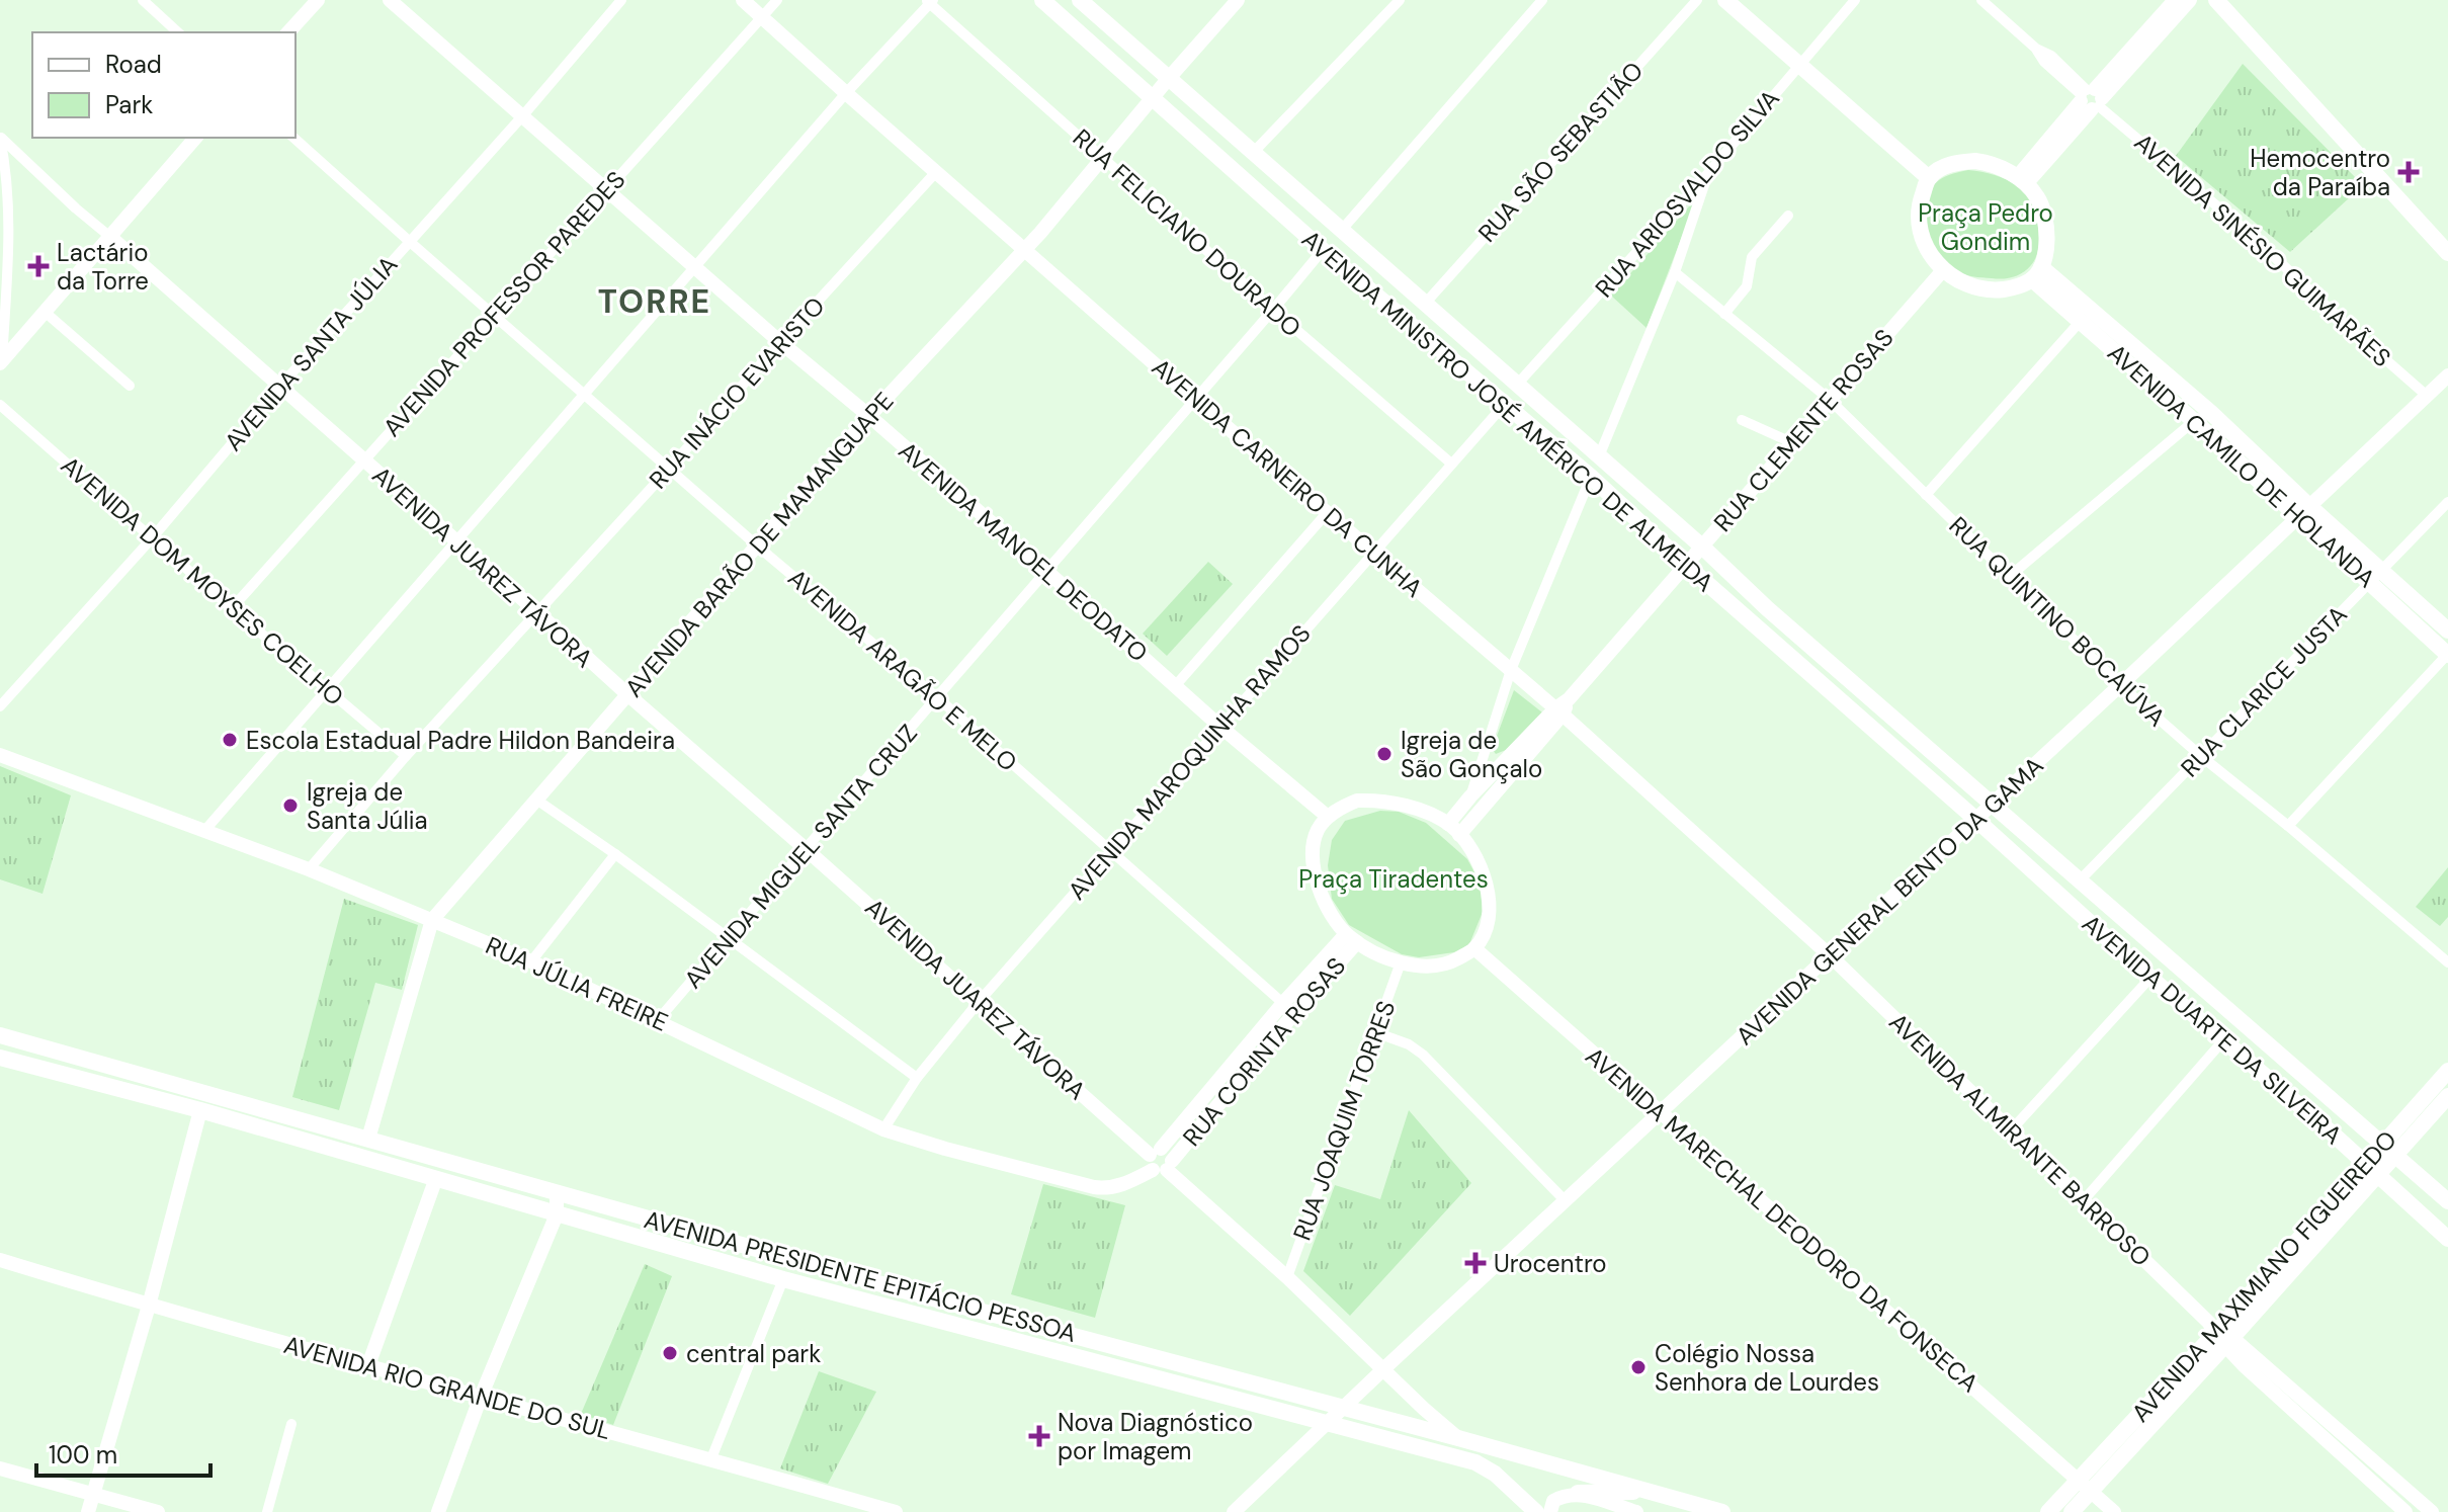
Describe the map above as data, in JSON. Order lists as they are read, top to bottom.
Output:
{
  "streets": {
    "main road": [
      "AVENIDA MINISTRO JOSÉ AMÉRICO DE ALMEIDA",
      "AVENIDA CAMILO DE HOLANDA",
      "AVENIDA DUARTE DA SILVEIRA",
      "AVENIDA PRESIDENTE EPITÁCIO PESSOA",
      "AVENIDA MAXIMIANO FIGUEIREDO"
    ],
    "street": [
      "RUA SÃO SEBASTIÃO",
      "RUA ARIOSVALDO SILVA",
      "RUA FELICIANO DOURADO",
      "AVENIDA SINÉSIO GUIMARÃES",
      "AVENIDA PROFESSOR PAREDES",
      "AVENIDA SANTA JÚLIA",
      "RUA INÁCIO EVARISTO",
      "RUA CLEMENTE ROSAS",
      "AVENIDA CARNEIRO DA CUNHA",
      "AVENIDA BARÃO DE MAMANGUAPE",
      "AVENIDA MANOEL DEODATO",
      "AVENIDA JUAREZ TÁVORA",
      "AVENIDA DOM MOYSES COELHO",
      "RUA QUINTINO BOCAIÚVA",
      "AVENIDA ARAGÃO E MELO",
      "RUA CLARICE JUSTA",
      "AVENIDA MAROQUINHA RAMOS",
      "AVENIDA MIGUEL SANTA CRUZ",
      "AVENIDA GENERAL BENTO DA GAMA",
      "RUA JÚLIA FREIRE",
      "RUA CORINTA ROSAS",
      "RUA JOAQUIM TORRES",
      "AVENIDA ALMIRANTE BARROSO",
      "AVENIDA MARECHAL DEODORO DA FONSECA",
      "AVENIDA RIO GRANDE DO SUL"
    ]
  },
  "crossings": [
    ["RUA SÃO SEBASTIÃO", "AVENIDA MINISTRO JOSÉ AMÉRICO DE ALMEIDA"],
    ["RUA ARIOSVALDO SILVA", "AVENIDA MINISTRO JOSÉ AMÉRICO DE ALMEIDA"],
    ["RUA FELICIANO DOURADO", "AVENIDA BARÃO DE MAMANGUAPE"],
    ["RUA FELICIANO DOURADO", "AVENIDA MAROQUINHA RAMOS"],
    ["RUA FELICIANO DOURADO", "AVENIDA MIGUEL SANTA CRUZ"],
    ["AVENIDA SINÉSIO GUIMARÃES", "AVENIDA GENERAL BENTO DA GAMA"],
    ["AVENIDA PROFESSOR PAREDES", "AVENIDA CARNEIRO DA CUNHA"],
    ["AVENIDA PROFESSOR PAREDES", "AVENIDA MANOEL DEODATO"],
    ["AVENIDA PROFESSOR PAREDES", "AVENIDA JUAREZ TÁVORA"],
    ["AVENIDA PROFESSOR PAREDES", "AVENIDA DOM MOYSES COELHO"],
    ["AVENIDA PROFESSOR PAREDES", "AVENIDA ARAGÃO E MELO"],
    ["AVENIDA SANTA JÚLIA", "AVENIDA MANOEL DEODATO"],
    ["AVENIDA SANTA JÚLIA", "AVENIDA JUAREZ TÁVORA"],
    ["AVENIDA SANTA JÚLIA", "AVENIDA DOM MOYSES COELHO"],
    ["AVENIDA SANTA JÚLIA", "AVENIDA ARAGÃO E MELO"],
    ["RUA INÁCIO EVARISTO", "AVENIDA CARNEIRO DA CUNHA"],
    ["RUA INÁCIO EVARISTO", "AVENIDA MANOEL DEODATO"],
    ["RUA INÁCIO EVARISTO", "AVENIDA JUAREZ TÁVORA"],
    ["RUA INÁCIO EVARISTO", "AVENIDA DOM MOYSES COELHO"],
    ["RUA INÁCIO EVARISTO", "AVENIDA ARAGÃO E MELO"],
    ["RUA INÁCIO EVARISTO", "RUA JÚLIA FREIRE"],
    ["AVENIDA MINISTRO JOSÉ AMÉRICO DE ALMEIDA", "RUA CLEMENTE ROSAS"],
    ["AVENIDA MINISTRO JOSÉ AMÉRICO DE ALMEIDA", "AVENIDA BARÃO DE MAMANGUAPE"],
    ["AVENIDA MINISTRO JOSÉ AMÉRICO DE ALMEIDA", "AVENIDA MAROQUINHA RAMOS"],
    ["AVENIDA MINISTRO JOSÉ AMÉRICO DE ALMEIDA", "AVENIDA MIGUEL SANTA CRUZ"],
    ["AVENIDA MINISTRO JOSÉ AMÉRICO DE ALMEIDA", "AVENIDA GENERAL BENTO DA GAMA"],
    ["AVENIDA MINISTRO JOSÉ AMÉRICO DE ALMEIDA", "AVENIDA DUARTE DA SILVEIRA"],
    ["RUA CLEMENTE ROSAS", "AVENIDA CAMILO DE HOLANDA"],
    ["RUA CLEMENTE ROSAS", "AVENIDA CARNEIRO DA CUNHA"],
    ["RUA CLEMENTE ROSAS", "AVENIDA MANOEL DEODATO"],
    ["RUA CLEMENTE ROSAS", "RUA QUINTINO BOCAIÚVA"],
    ["RUA CLEMENTE ROSAS", "RUA CORINTA ROSAS"],
    ["RUA CLEMENTE ROSAS", "RUA JOAQUIM TORRES"],
    ["RUA CLEMENTE ROSAS", "AVENIDA MARECHAL DEODORO DA FONSECA"],
    ["AVENIDA CAMILO DE HOLANDA", "RUA CLARICE JUSTA"],
    ["AVENIDA CAMILO DE HOLANDA", "AVENIDA GENERAL BENTO DA GAMA"],
    ["AVENIDA CARNEIRO DA CUNHA", "AVENIDA BARÃO DE MAMANGUAPE"],
    ["AVENIDA CARNEIRO DA CUNHA", "AVENIDA MAROQUINHA RAMOS"],
    ["AVENIDA CARNEIRO DA CUNHA", "AVENIDA MIGUEL SANTA CRUZ"],
    ["AVENIDA CARNEIRO DA CUNHA", "AVENIDA GENERAL BENTO DA GAMA"],
    ["AVENIDA CARNEIRO DA CUNHA", "AVENIDA ALMIRANTE BARROSO"],
    ["AVENIDA BARÃO DE MAMANGUAPE", "AVENIDA MANOEL DEODATO"],
    ["AVENIDA BARÃO DE MAMANGUAPE", "AVENIDA JUAREZ TÁVORA"],
    ["AVENIDA BARÃO DE MAMANGUAPE", "AVENIDA ARAGÃO E MELO"],
    ["AVENIDA BARÃO DE MAMANGUAPE", "RUA JÚLIA FREIRE"],
    ["AVENIDA BARÃO DE MAMANGUAPE", "AVENIDA PRESIDENTE EPITÁCIO PESSOA"],
    ["AVENIDA MANOEL DEODATO", "AVENIDA MAROQUINHA RAMOS"],
    ["AVENIDA MANOEL DEODATO", "AVENIDA MIGUEL SANTA CRUZ"],
    ["AVENIDA MANOEL DEODATO", "RUA CORINTA ROSAS"],
    ["AVENIDA MANOEL DEODATO", "RUA JOAQUIM TORRES"],
    ["AVENIDA MANOEL DEODATO", "AVENIDA MARECHAL DEODORO DA FONSECA"],
    ["AVENIDA JUAREZ TÁVORA", "AVENIDA MAROQUINHA RAMOS"],
    ["AVENIDA JUAREZ TÁVORA", "AVENIDA MIGUEL SANTA CRUZ"],
    ["AVENIDA JUAREZ TÁVORA", "AVENIDA GENERAL BENTO DA GAMA"],
    ["AVENIDA JUAREZ TÁVORA", "RUA JÚLIA FREIRE"],
    ["AVENIDA JUAREZ TÁVORA", "RUA CORINTA ROSAS"],
    ["AVENIDA JUAREZ TÁVORA", "RUA JOAQUIM TORRES"],
    ["AVENIDA JUAREZ TÁVORA", "AVENIDA PRESIDENTE EPITÁCIO PESSOA"],
    ["RUA QUINTINO BOCAIÚVA", "RUA CLARICE JUSTA"],
    ["RUA QUINTINO BOCAIÚVA", "AVENIDA GENERAL BENTO DA GAMA"],
    ["AVENIDA ARAGÃO E MELO", "AVENIDA MAROQUINHA RAMOS"],
    ["AVENIDA ARAGÃO E MELO", "AVENIDA MIGUEL SANTA CRUZ"],
    ["AVENIDA ARAGÃO E MELO", "RUA CORINTA ROSAS"],
    ["RUA CLARICE JUSTA", "AVENIDA DUARTE DA SILVEIRA"],
    ["AVENIDA MAROQUINHA RAMOS", "RUA JÚLIA FREIRE"],
    ["AVENIDA MIGUEL SANTA CRUZ", "RUA JÚLIA FREIRE"],
    ["AVENIDA GENERAL BENTO DA GAMA", "AVENIDA DUARTE DA SILVEIRA"],
    ["AVENIDA GENERAL BENTO DA GAMA", "AVENIDA ALMIRANTE BARROSO"],
    ["AVENIDA GENERAL BENTO DA GAMA", "AVENIDA MARECHAL DEODORO DA FONSECA"],
    ["AVENIDA GENERAL BENTO DA GAMA", "AVENIDA PRESIDENTE EPITÁCIO PESSOA"],
    ["RUA JÚLIA FREIRE", "RUA CORINTA ROSAS"],
    ["AVENIDA DUARTE DA SILVEIRA", "AVENIDA MAXIMIANO FIGUEIREDO"],
    ["RUA CORINTA ROSAS", "RUA JOAQUIM TORRES"],
    ["RUA CORINTA ROSAS", "AVENIDA MARECHAL DEODORO DA FONSECA"],
    ["RUA JOAQUIM TORRES", "AVENIDA MARECHAL DEODORO DA FONSECA"],
    ["AVENIDA ALMIRANTE BARROSO", "AVENIDA MAXIMIANO FIGUEIREDO"],
    ["AVENIDA MARECHAL DEODORO DA FONSECA", "AVENIDA MAXIMIANO FIGUEIREDO"]
  ],
  "districts": ["TORRE"],
  "parks": ["Praça Pedro Gondim", "Praça Tiradentes"],
  "places": {
    "health": [
      "Hemocentro da Paraíba",
      "Lactário da Torre",
      "Urocentro",
      "Nova Diagnóstico por Imagem"
    ],
    "other": [
      "Escola Estadual Padre Hildon Bandeira",
      "Igreja de São Gonçalo",
      "Igreja de Santa Júlia",
      "central park",
      "Colégio Nossa Senhora de Lourdes"
    ]
  },
  "legend": ["Road", "Park"],
  "scale_bar": "100 m"
}
